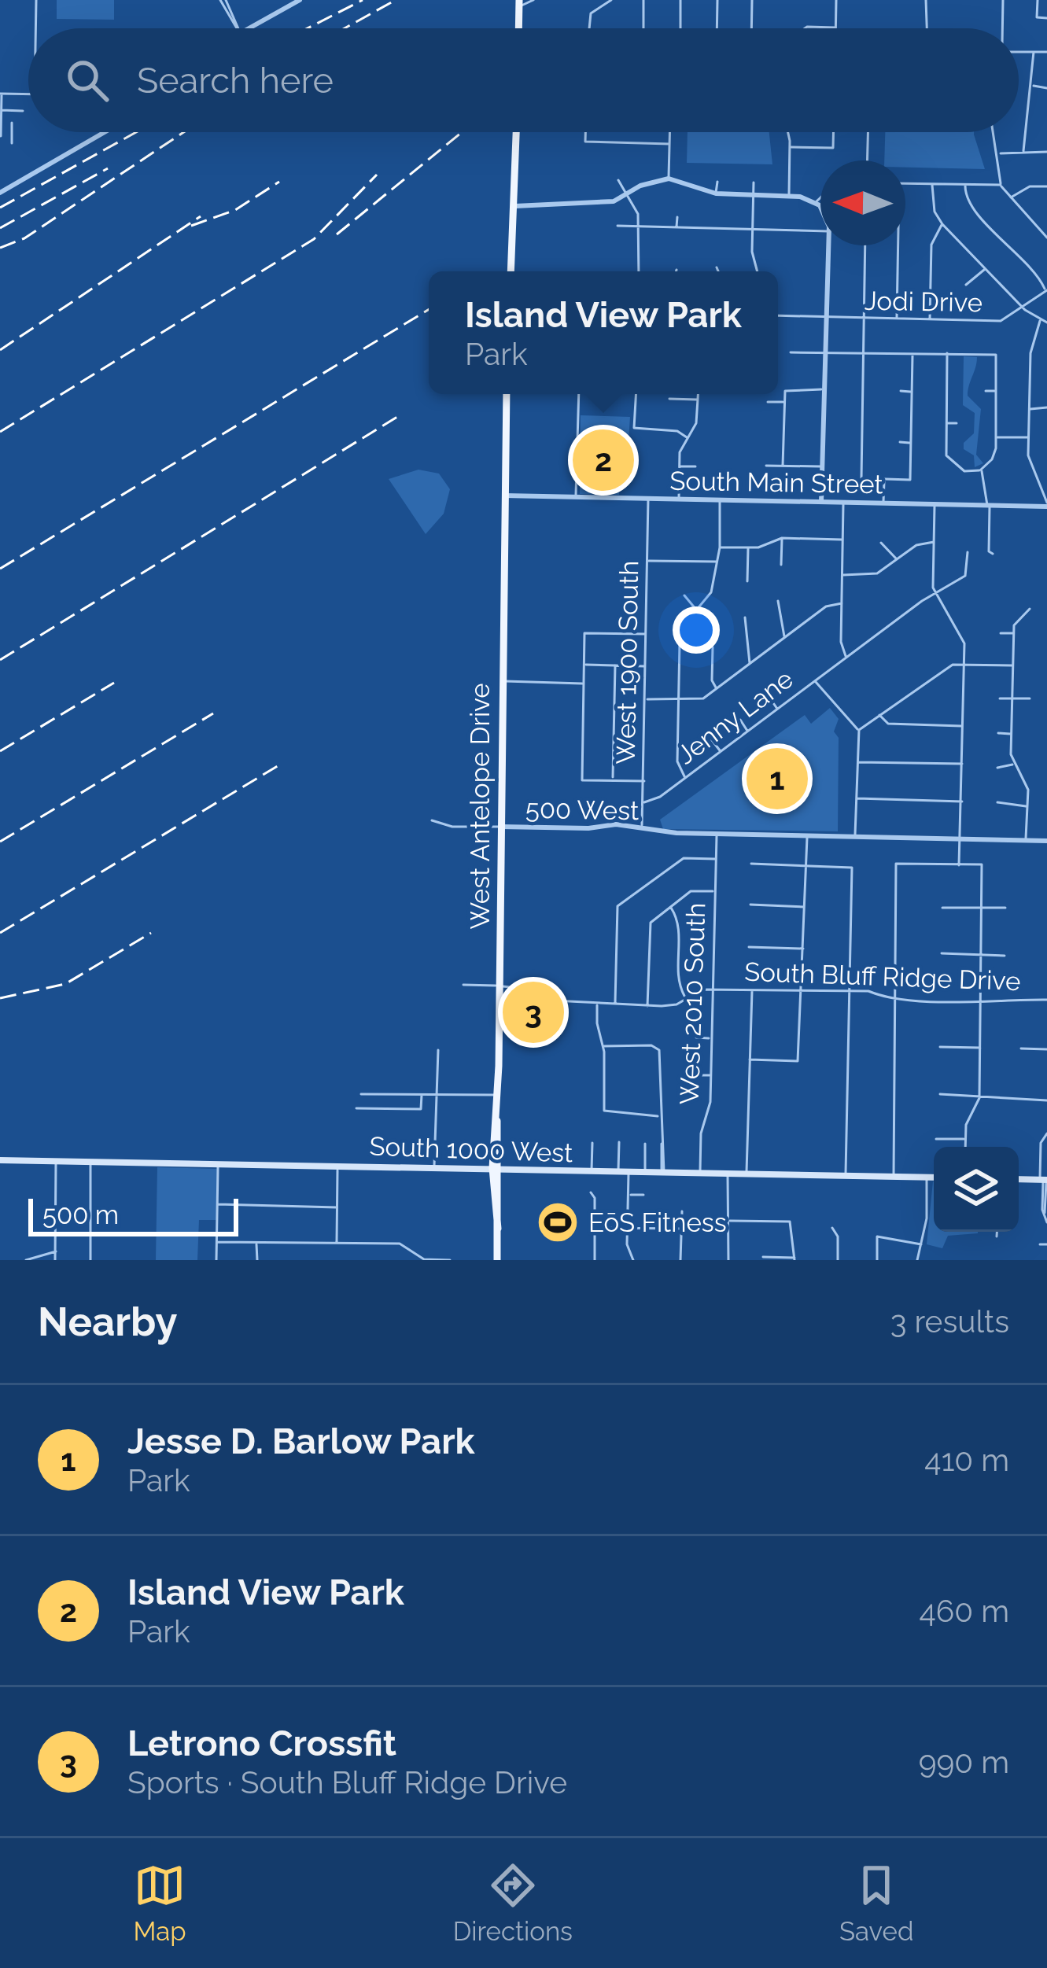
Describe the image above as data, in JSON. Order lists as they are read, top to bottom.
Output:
{
  "streets": {
    "main road": ["West Antelope Drive", "South 1000 West"],
    "street": [
      "Jodi Drive",
      "South Main Street",
      "West 1900 South",
      "Jenny Lane",
      "500 West",
      "South Bluff Ridge Drive",
      "West 2010 South"
    ]
  },
  "crossings": [
    ["South Main Street", "West 1900 South"],
    ["South Main Street", "West Antelope Drive"],
    ["West 1900 South", "Jenny Lane"],
    ["West 1900 South", "500 West"],
    ["West Antelope Drive", "500 West"],
    ["West Antelope Drive", "South Bluff Ridge Drive"],
    ["West Antelope Drive", "South 1000 West"],
    ["500 West", "West 2010 South"],
    ["South Bluff Ridge Drive", "West 2010 South"],
    ["West 2010 South", "South 1000 West"]
  ],
  "places": {
    "sports": ["EōS Fitness"]
  },
  "scale_bar": "500 m",
  "north": "left",
  "page": {
    "search": "Search here",
    "popup": ["Island View Park", "Park"],
    "pins": ["2", "1", "3"],
    "scale": "500 m",
    "heading": ["Nearby", "3 results"],
    "list": [
      {
        "mark": "1",
        "name": "Jesse D. Barlow Park",
        "note": "Park",
        "value": "410 m"
      },
      {
        "mark": "2",
        "name": "Island View Park",
        "note": "Park",
        "value": "460 m"
      },
      {
        "mark": "3",
        "name": "Letrono Crossfit",
        "note": "Sports · South Bluff Ridge Drive",
        "value": "990 m"
      }
    ],
    "nav": ["Map", "Directions", "Saved"]
  }
}
